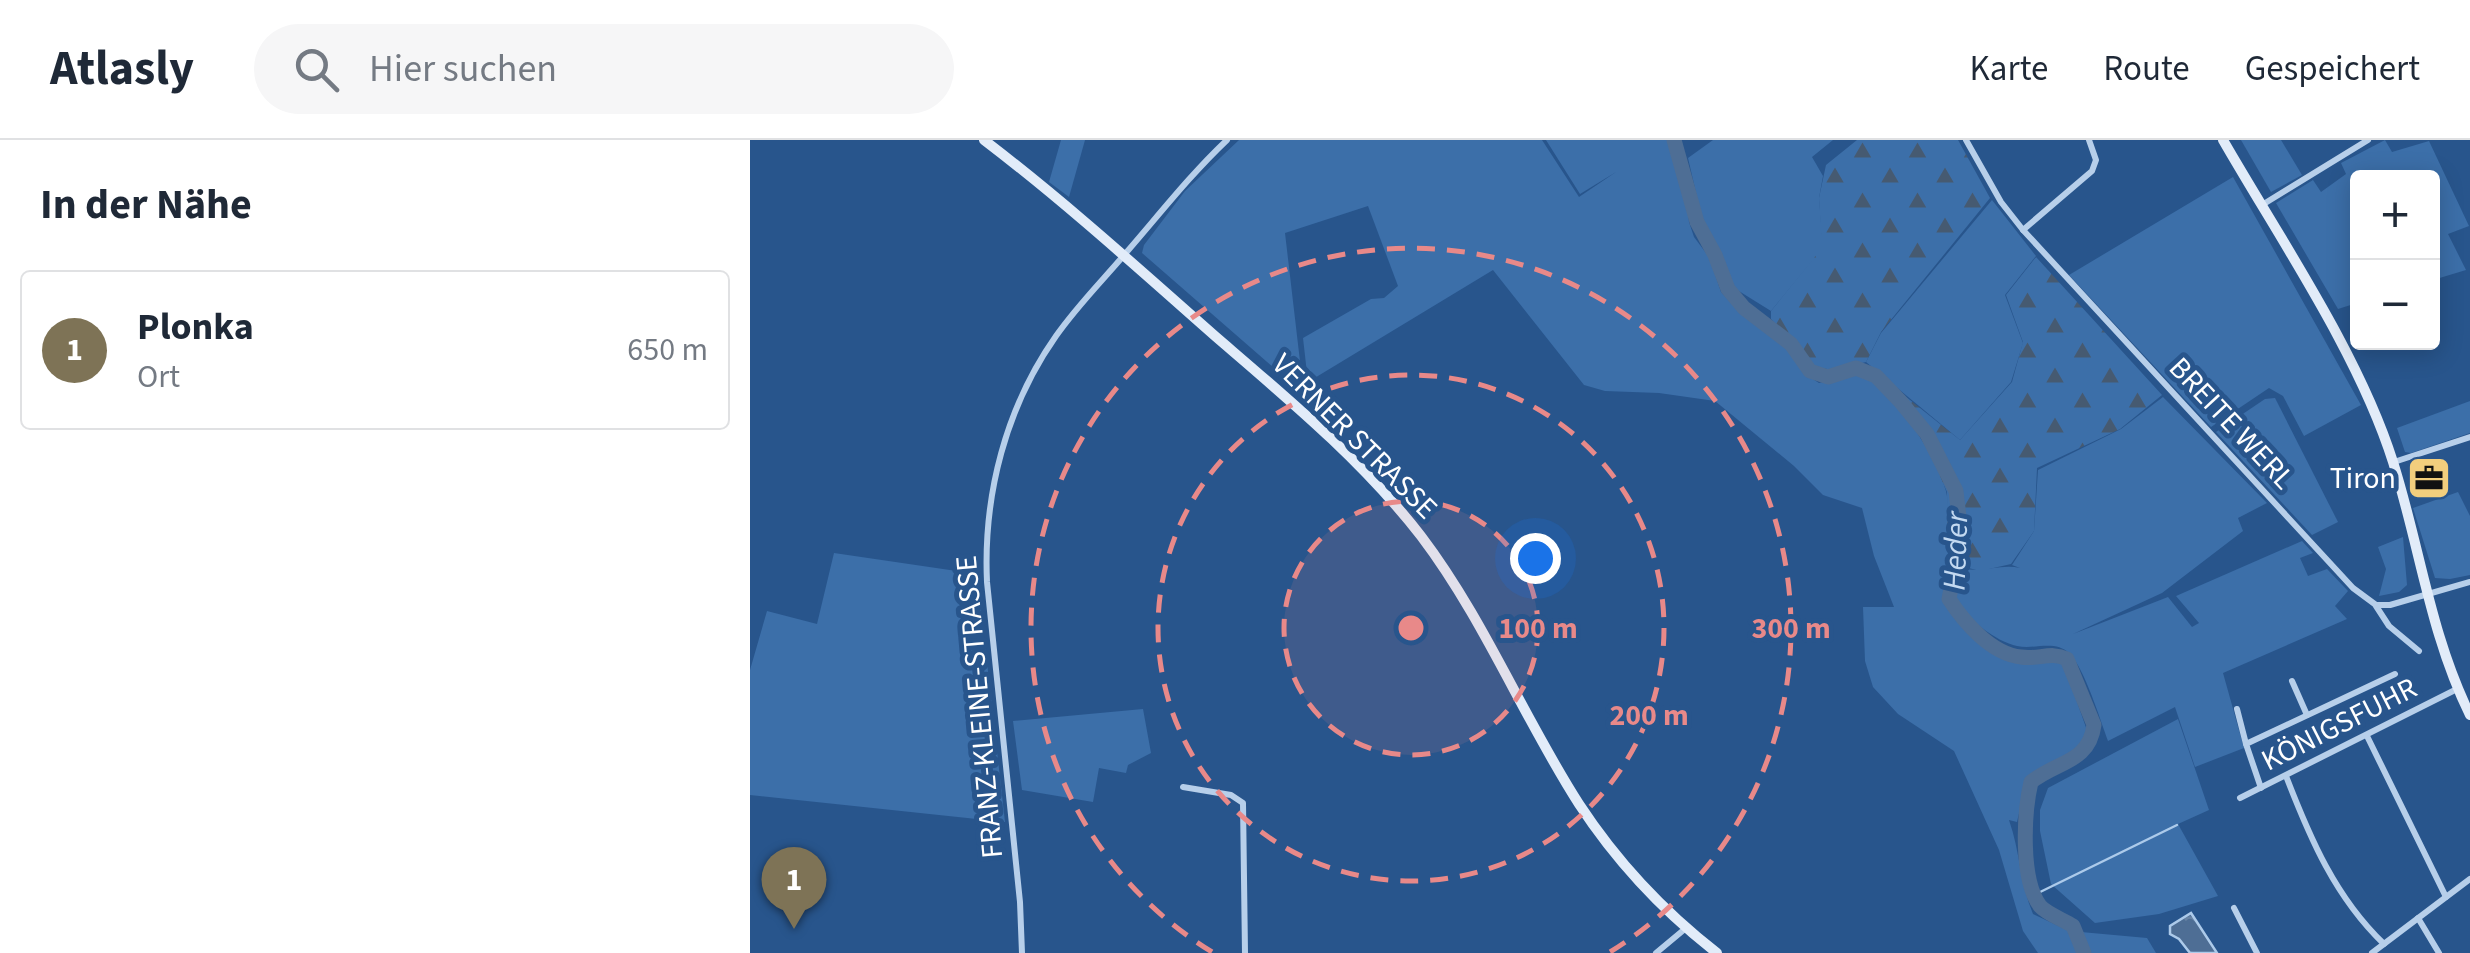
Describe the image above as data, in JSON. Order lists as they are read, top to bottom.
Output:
{
  "streets": {
    "main road": ["VERNER STRASSE"],
    "street": ["BREITE WERL", "FRANZ-KLEINE-STRASSE", "KÖNIGSFUHR"]
  },
  "crossings": [
    ["VERNER STRASSE", "FRANZ-KLEINE-STRASSE"]
  ],
  "water": ["Heder"],
  "places": {
    "office": ["Tiron"]
  },
  "page": {
    "header": "Atlasly",
    "search": "Hier suchen",
    "nav": ["Karte", "Route", "Gespeichert"],
    "heading": "In der Nähe",
    "map_buttons": ["+", "−"],
    "list": [
      {
        "mark": "1",
        "name": "Plonka",
        "note": "Ort",
        "value": "650 m"
      }
    ],
    "pins": "1"
  },
  "rings": ["100 m", "300 m", "200 m"]
}
